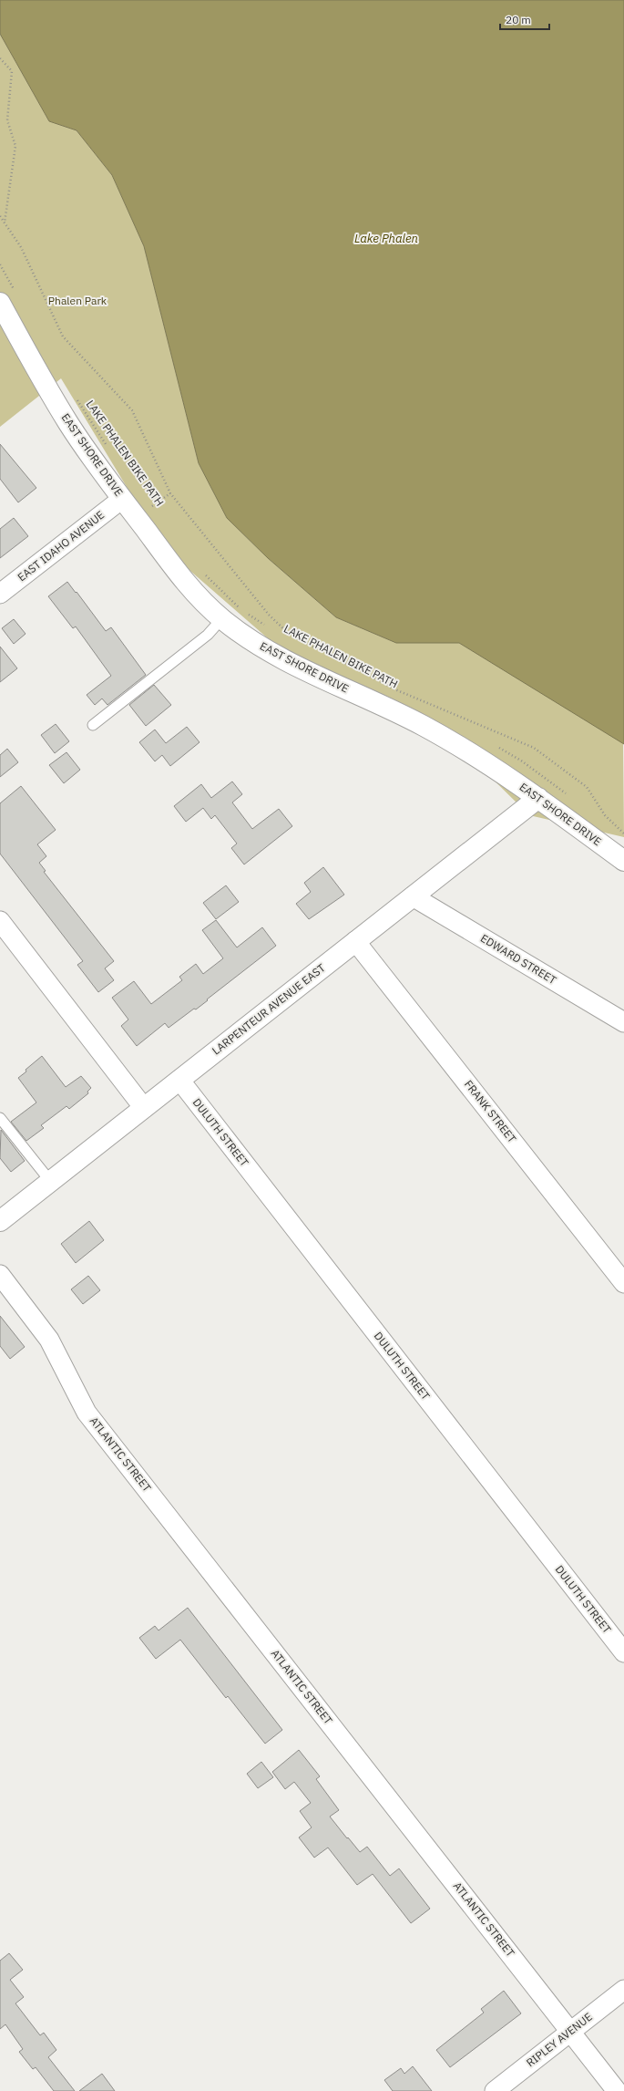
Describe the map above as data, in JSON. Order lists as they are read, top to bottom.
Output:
{
  "streets": {
    "street": [
      "EAST SHORE DRIVE",
      "EAST IDAHO AVENUE",
      "EDWARD STREET",
      "LARPENTEUR AVENUE EAST",
      "FRANK STREET",
      "DULUTH STREET",
      "ATLANTIC STREET",
      "RIPLEY AVENUE"
    ],
    "path": ["LAKE PHALEN BIKE PATH"]
  },
  "crossings": [
    ["EAST SHORE DRIVE", "EAST IDAHO AVENUE"],
    ["EAST SHORE DRIVE", "LARPENTEUR AVENUE EAST"],
    ["EDWARD STREET", "LARPENTEUR AVENUE EAST"],
    ["LARPENTEUR AVENUE EAST", "FRANK STREET"],
    ["LARPENTEUR AVENUE EAST", "DULUTH STREET"],
    ["ATLANTIC STREET", "RIPLEY AVENUE"]
  ],
  "water": ["Lake Phalen"],
  "parks": ["Phalen Park"],
  "scale_bar": "20 m"
}
